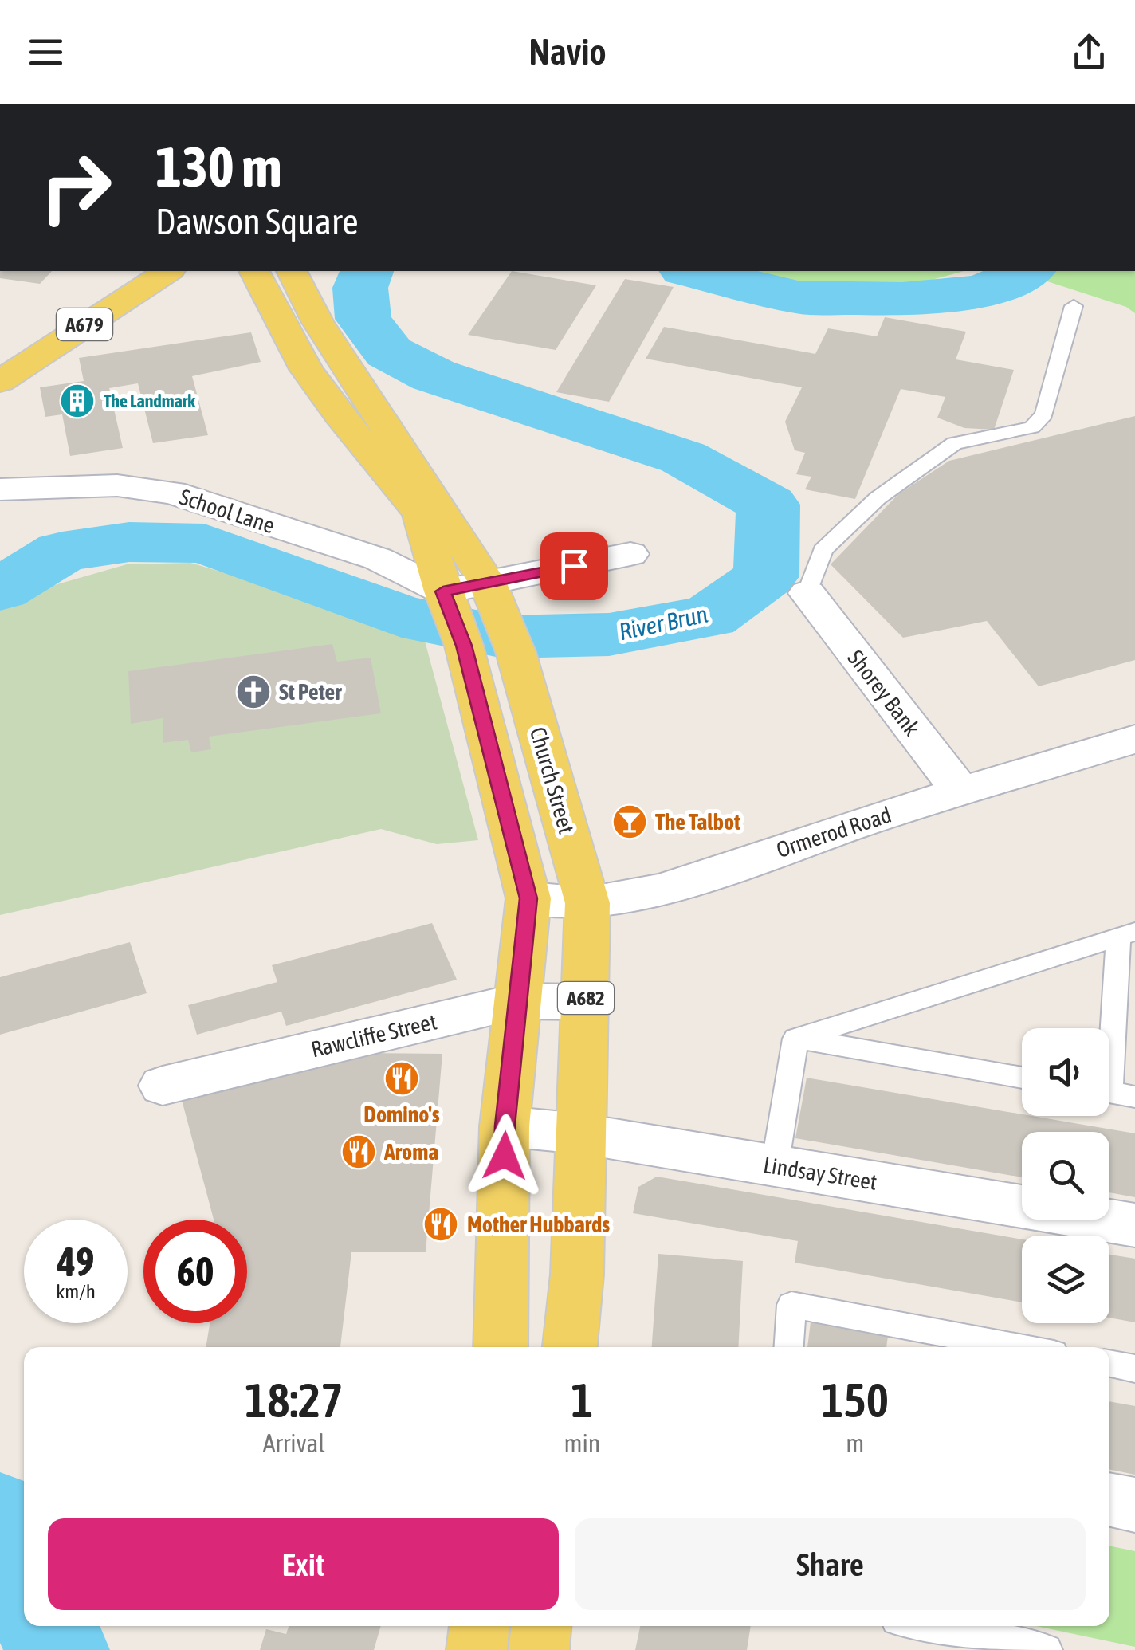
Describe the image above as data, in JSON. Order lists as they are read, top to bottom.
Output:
{
  "streets": {
    "main road": ["A679", "Church Street", "A682"],
    "street": [
      "School Lane",
      "Shorey Bank",
      "Ormerod Road",
      "Rawcliffe Street",
      "Lindsay Street"
    ]
  },
  "crossings": [
    ["Shorey Bank", "Ormerod Road"],
    ["Church Street", "Ormerod Road"],
    ["Church Street", "Rawcliffe Street"],
    ["Church Street", "Lindsay Street"]
  ],
  "water": ["River Brun"],
  "places": {
    "building": ["The Landmark"],
    "church": ["St Peter"],
    "bar": ["The Talbot"],
    "restaurant": ["Domino's", "Aroma", "Mother Hubbards"]
  },
  "page": {
    "header": "Navio",
    "turn": ["130 m", "Dawson Square"],
    "speed": "49 km/h",
    "limit": "60",
    "eta": [
      "18:27",
      "Arrival",
      "1",
      "min",
      "150",
      "m"
    ],
    "buttons": ["Exit", "Share"]
  }
}
